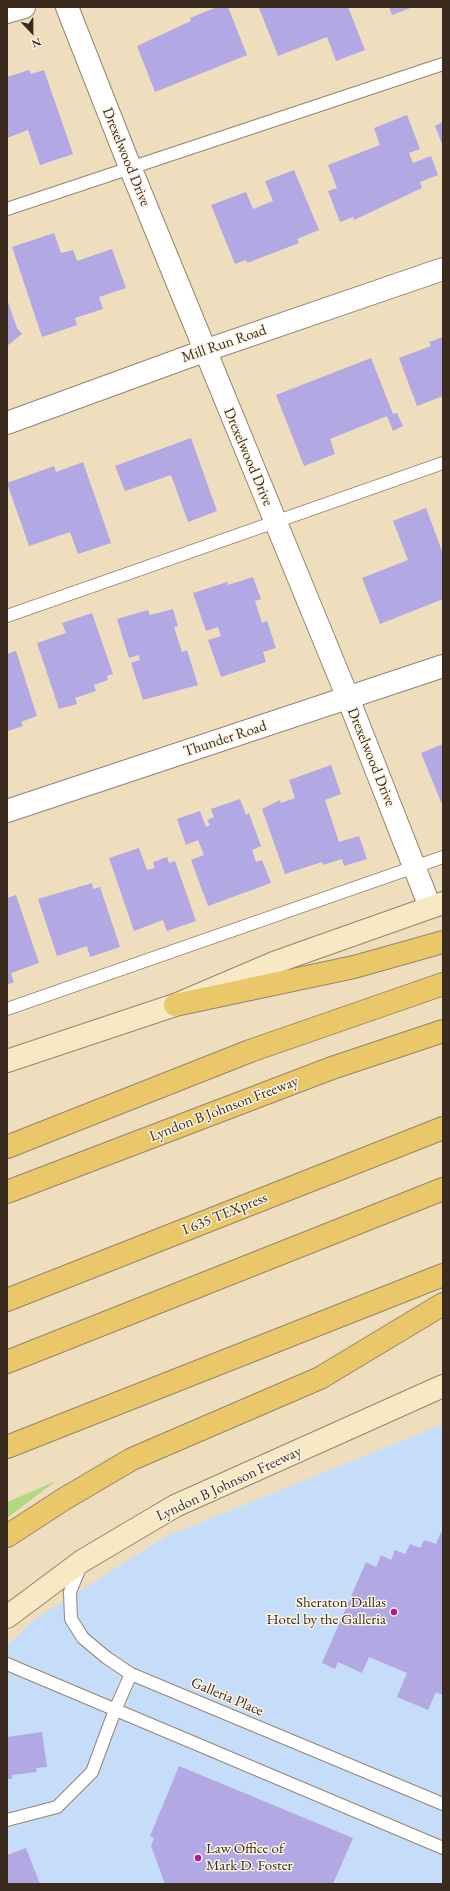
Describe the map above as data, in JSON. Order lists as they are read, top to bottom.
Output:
{
  "streets": {
    "highway": ["Lyndon B Johnson Freeway", "I 635 TEXpress"],
    "street": ["Drexelwood Drive", "Mill Run Road", "Thunder Road"],
    "lane": ["Galleria Place"]
  },
  "crossings": [
    ["Drexelwood Drive", "Mill Run Road"],
    ["Drexelwood Drive", "Thunder Road"],
    ["Lyndon B Johnson Freeway", "Galleria Place"]
  ],
  "places": ["Sheraton Dallas Hotel by the Galleria", "Law Office of Mark D. Foster"],
  "north": "bottom"
}
